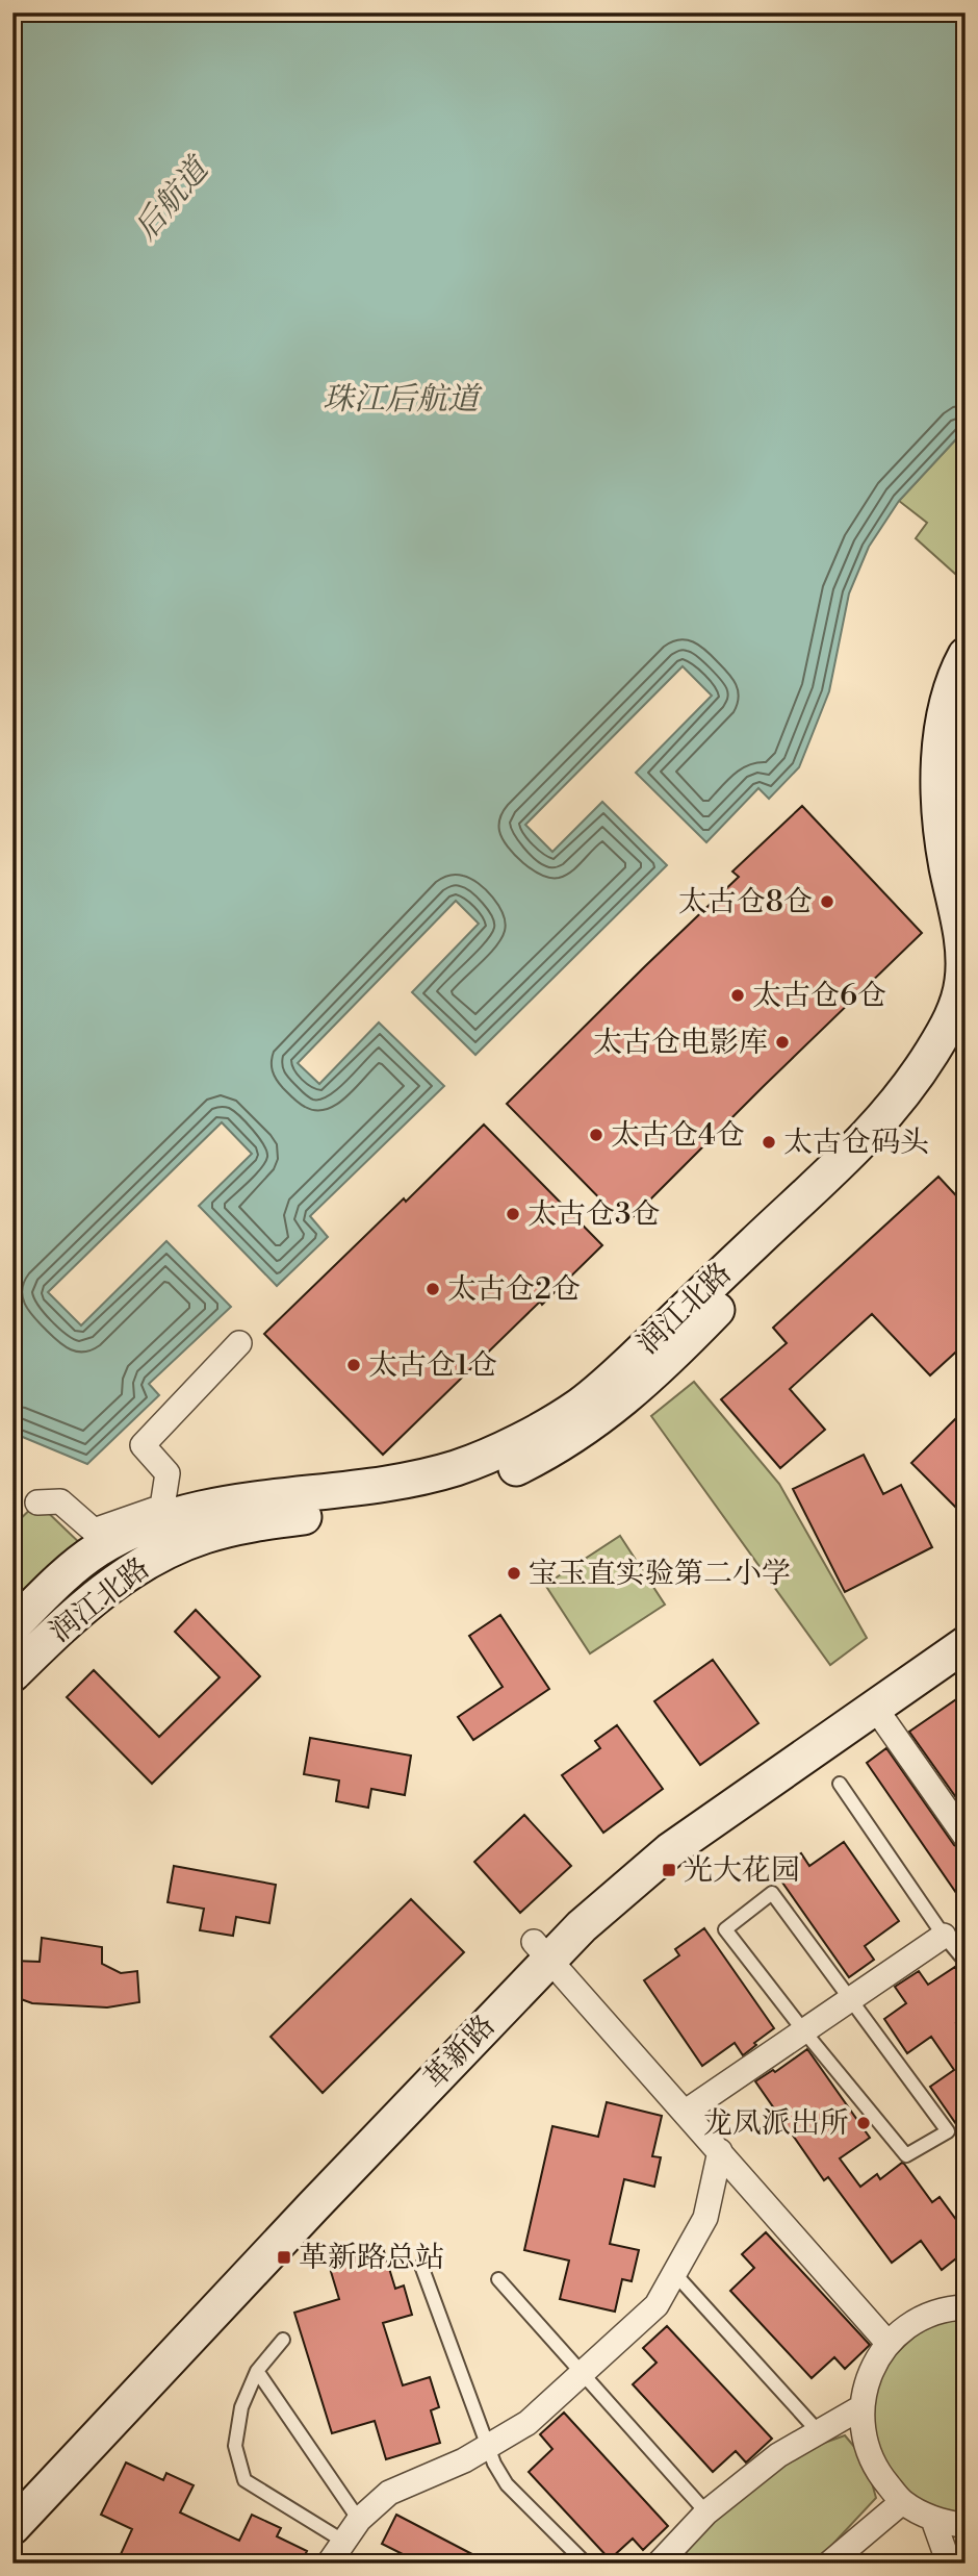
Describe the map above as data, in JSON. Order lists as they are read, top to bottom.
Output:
{
  "streets": {
    "street": ["润江北路", "革新路"]
  },
  "water": ["后航道", "珠江后航道"],
  "places": {
    "other": [
      "太古仓8仓",
      "太古仓6仓",
      "太古仓电影库",
      "太古仓4仓",
      "太古仓码头",
      "太古仓3仓",
      "太古仓2仓",
      "太古仓1仓",
      "宝玉直实验第二小学",
      "龙凤派出所"
    ],
    "transit": ["光大花园", "革新路总站"]
  }
}
